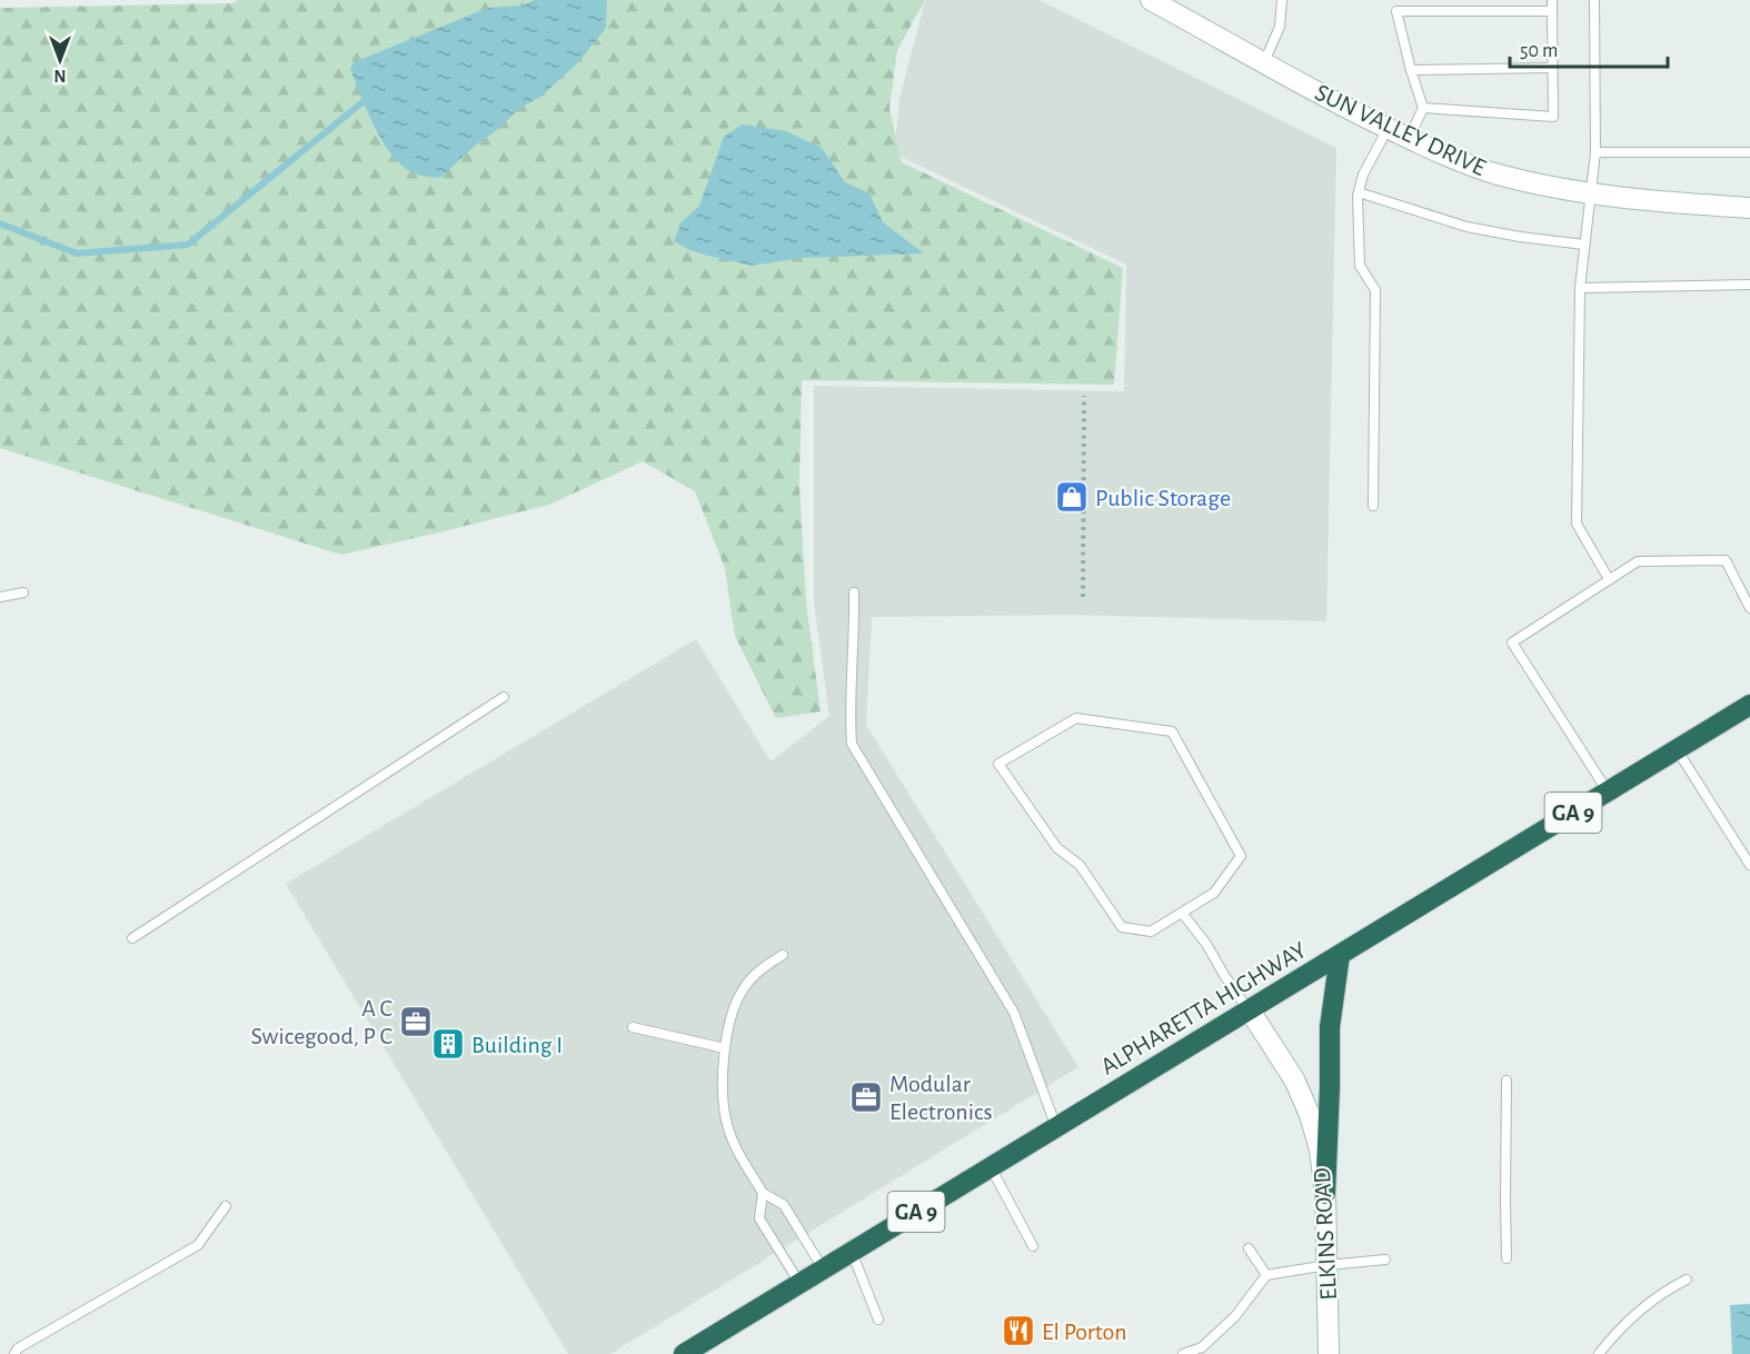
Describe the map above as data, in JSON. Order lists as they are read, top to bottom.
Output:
{
  "streets": {
    "highway": ["GA 9", "ALPHARETTA HIGHWAY"],
    "street": ["SUN VALLEY DRIVE", "ELKINS ROAD"]
  },
  "crossings": [
    ["ALPHARETTA HIGHWAY", "ELKINS ROAD"]
  ],
  "places": {
    "shop": ["Public Storage"],
    "office": ["A C Swicegood, P C", "Modular Electronics"],
    "building": ["Building I"],
    "restaurant": ["El Porton"]
  },
  "scale_bar": "50 m",
  "north": "bottom"
}
